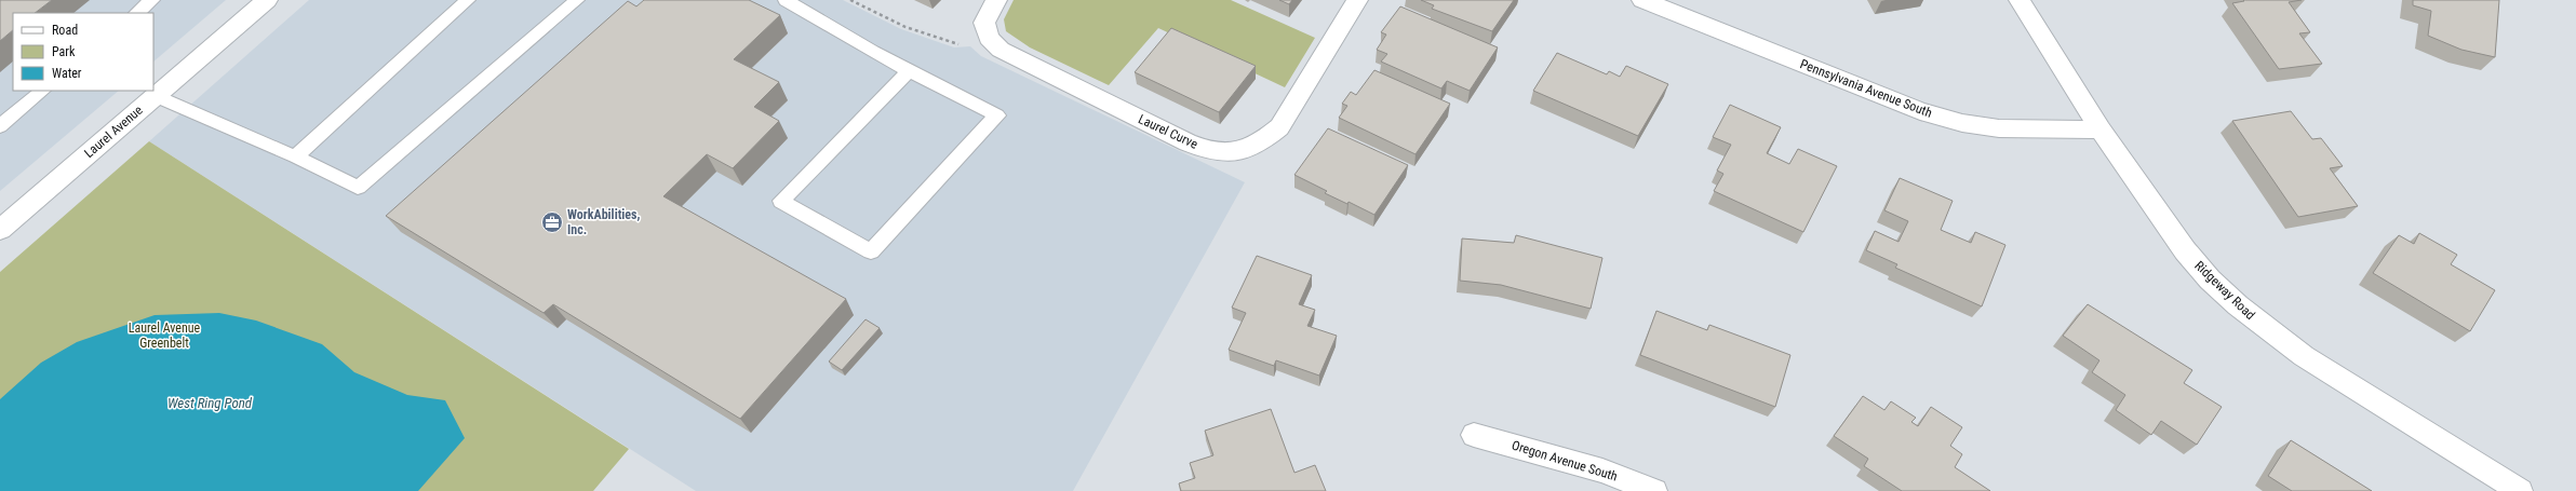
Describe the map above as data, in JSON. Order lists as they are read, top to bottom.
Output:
{
  "streets": {
    "street": [
      "Pennsylvania Avenue South",
      "Laurel Avenue",
      "Laurel Curve",
      "Ridgeway Road",
      "Oregon Avenue South"
    ]
  },
  "crossings": [
    ["Pennsylvania Avenue South", "Ridgeway Road"]
  ],
  "water": ["West Ring Pond"],
  "parks": ["Laurel Avenue Greenbelt"],
  "places": {
    "office": ["WorkAbilities, Inc."]
  },
  "legend": ["Road", "Park", "Water"]
}
